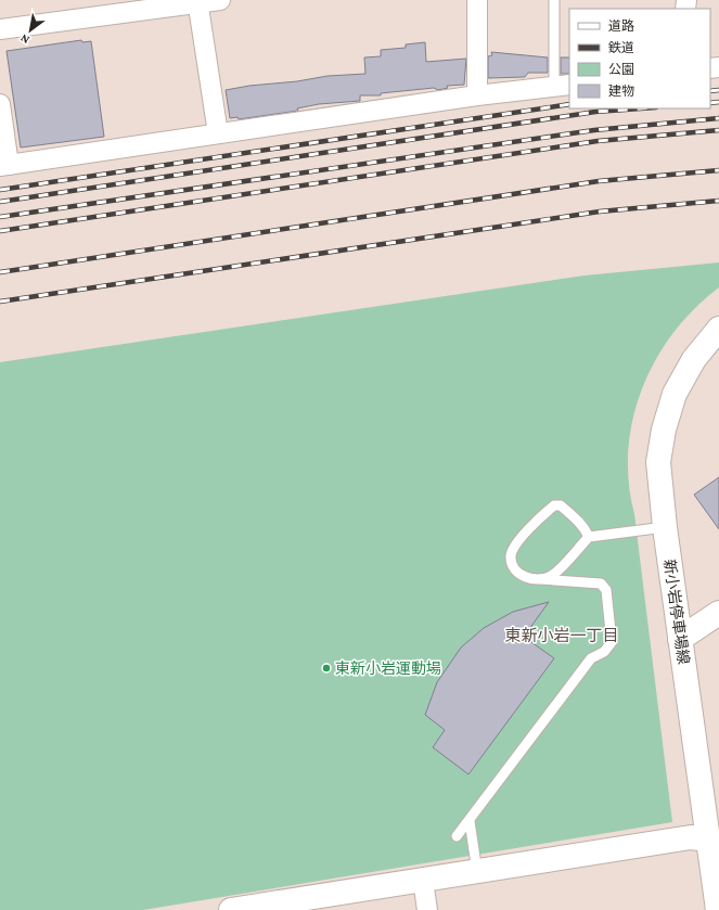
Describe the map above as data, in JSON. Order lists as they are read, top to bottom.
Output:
{
  "streets": {
    "street": ["新小岩停車場線"]
  },
  "districts": ["東新小岩一丁目"],
  "places": ["東新小岩運動場"],
  "legend": [
    "道路",
    "鉄道",
    "公園",
    "建物"
  ],
  "north": "bottom left"
}
